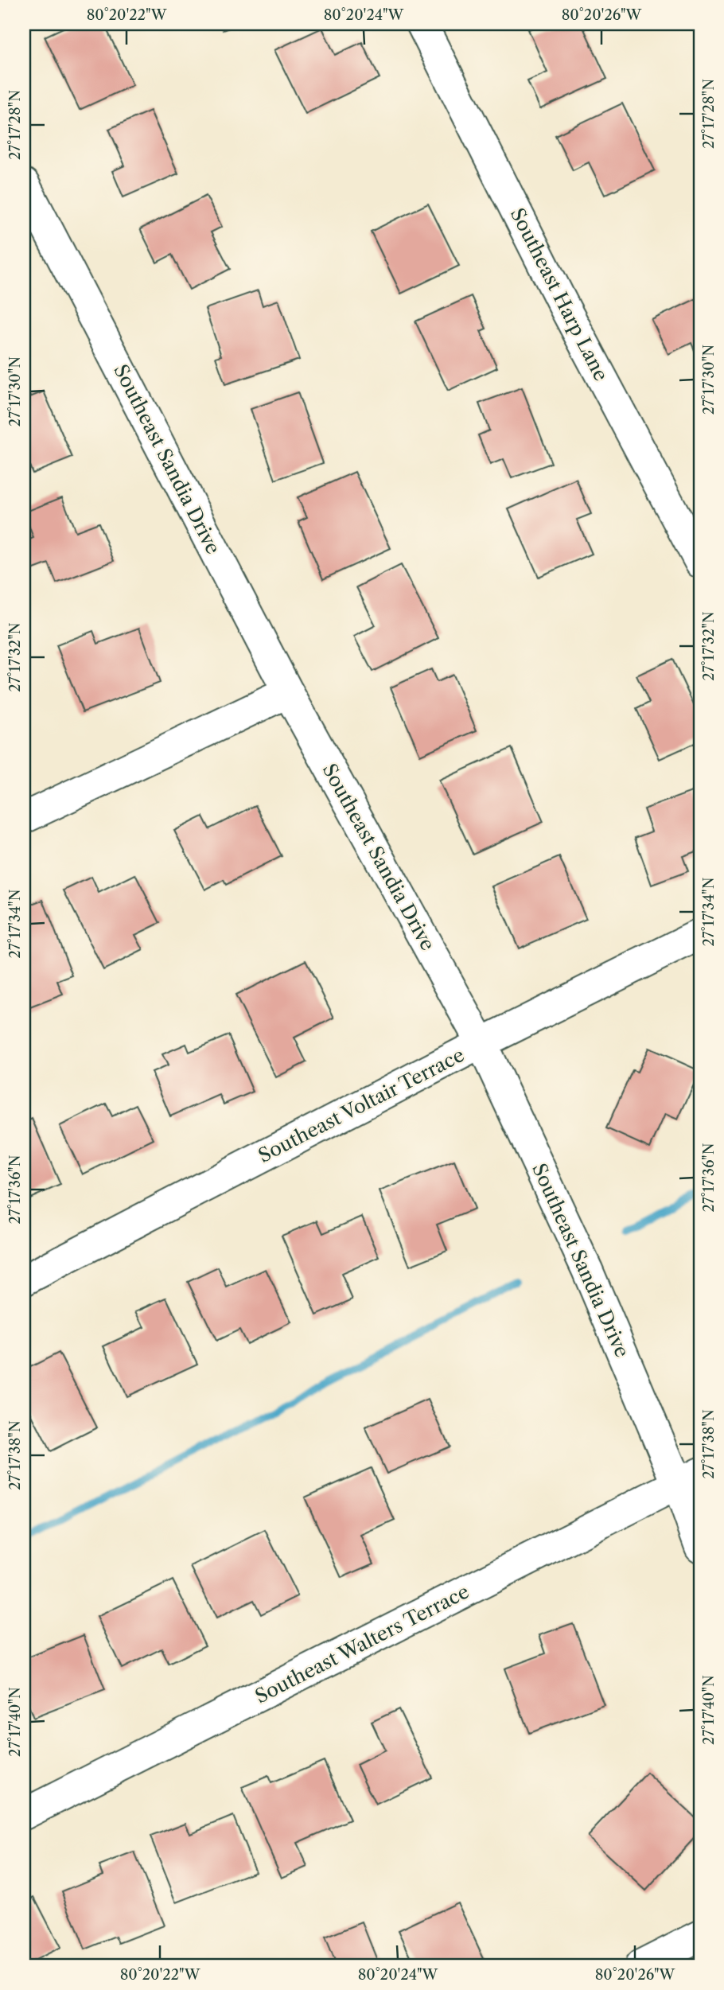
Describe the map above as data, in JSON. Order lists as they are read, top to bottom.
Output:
{
  "streets": {
    "street": [
      "Southeast Harp Lane",
      "Southeast Sandia Drive",
      "Southeast Voltair Terrace",
      "Southeast Walters Terrace"
    ]
  },
  "crossings": [
    ["Southeast Sandia Drive", "Southeast Voltair Terrace"],
    ["Southeast Sandia Drive", "Southeast Walters Terrace"]
  ],
  "coordinates": [
    "80°20'22\"W",
    "80°20'24\"W",
    "80°20'26\"W",
    "27°17'28\"N",
    "27°17'30\"N",
    "27°17'32\"N",
    "27°17'34\"N",
    "27°17'36\"N",
    "27°17'38\"N",
    "27°17'40\"N"
  ]
}
